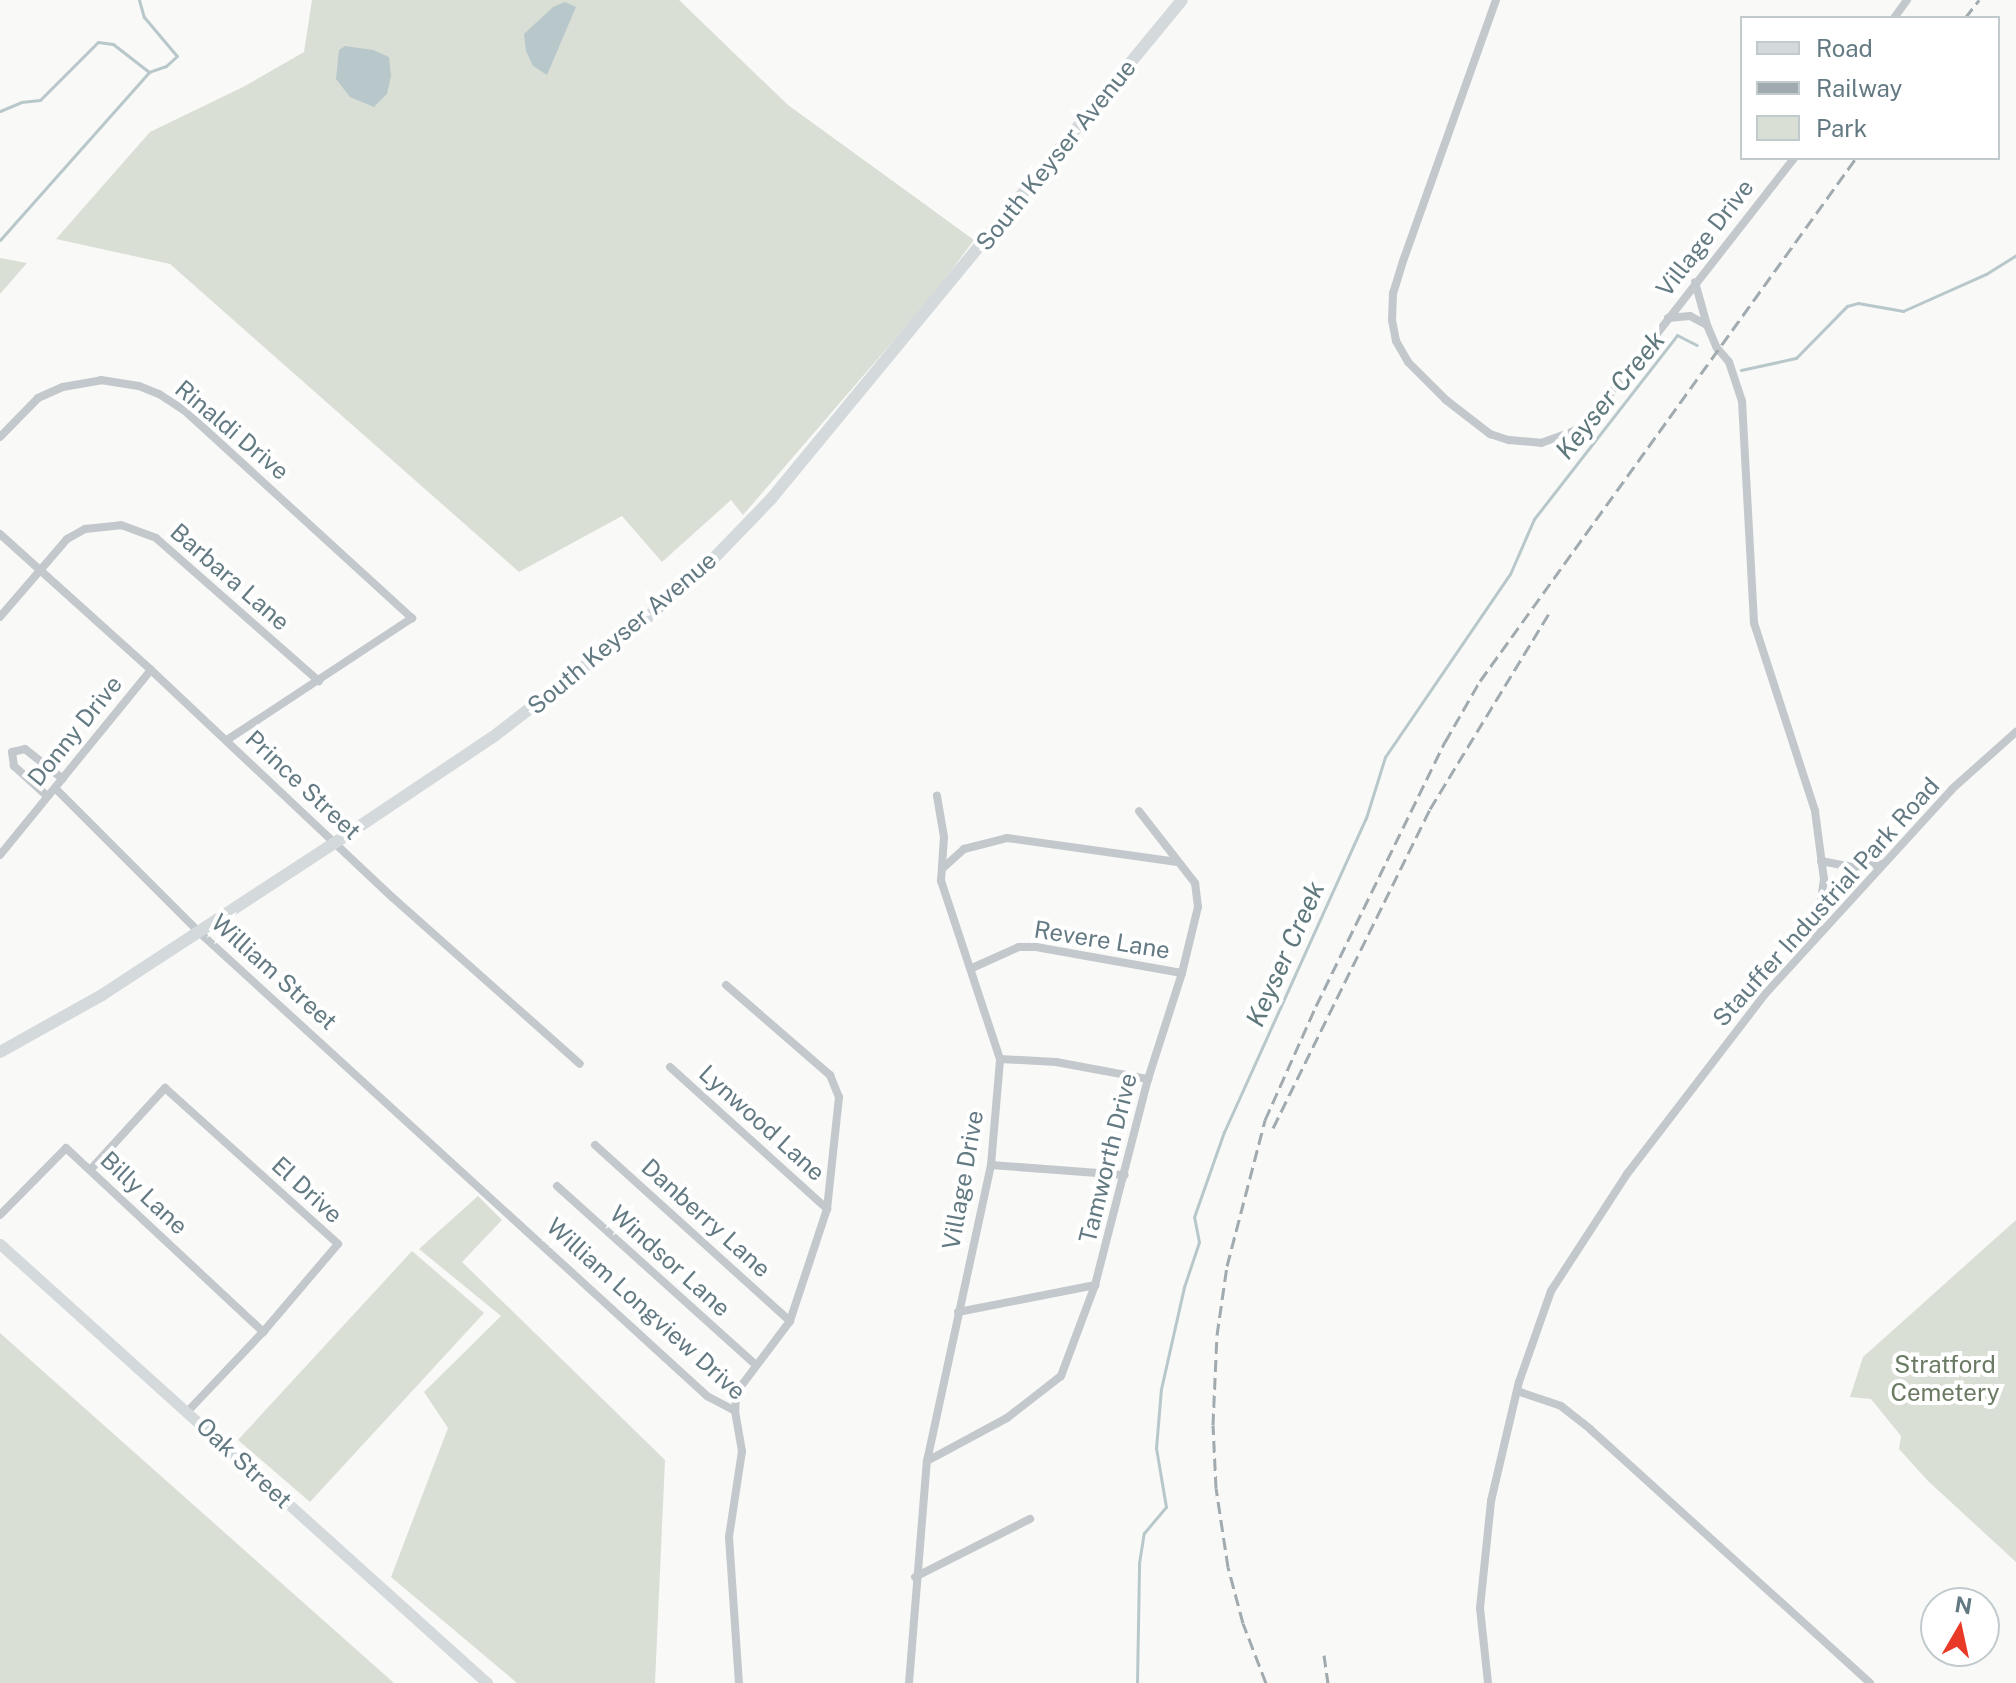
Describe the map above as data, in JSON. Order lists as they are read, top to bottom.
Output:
{
  "streets": {
    "main road": ["South Keyser Avenue"],
    "street": [
      "Village Drive",
      "Rinaldi Drive",
      "Barbara Lane",
      "Donny Drive",
      "Prince Street",
      "Stauffer Industrial Park Road",
      "Revere Lane",
      "William Street",
      "Lynwood Lane",
      "Tamworth Drive",
      "El Drive",
      "Billy Lane",
      "Danberry Lane",
      "Windsor Lane",
      "William Longview Drive",
      "Oak Street"
    ]
  },
  "crossings": [
    ["South Keyser Avenue", "Prince Street"],
    ["South Keyser Avenue", "William Street"],
    ["Village Drive", "Revere Lane"],
    ["Village Drive", "Tamworth Drive"],
    ["Rinaldi Drive", "Barbara Lane"],
    ["Barbara Lane", "Prince Street"],
    ["Donny Drive", "Prince Street"],
    ["Donny Drive", "William Street"],
    ["Revere Lane", "Tamworth Drive"],
    ["William Street", "William Longview Drive"],
    ["El Drive", "Billy Lane"],
    ["El Drive", "Oak Street"]
  ],
  "water": ["Keyser Creek"],
  "parks": ["Stratford Cemetery"],
  "legend": ["Road", "Railway", "Park"],
  "north": "top"
}
